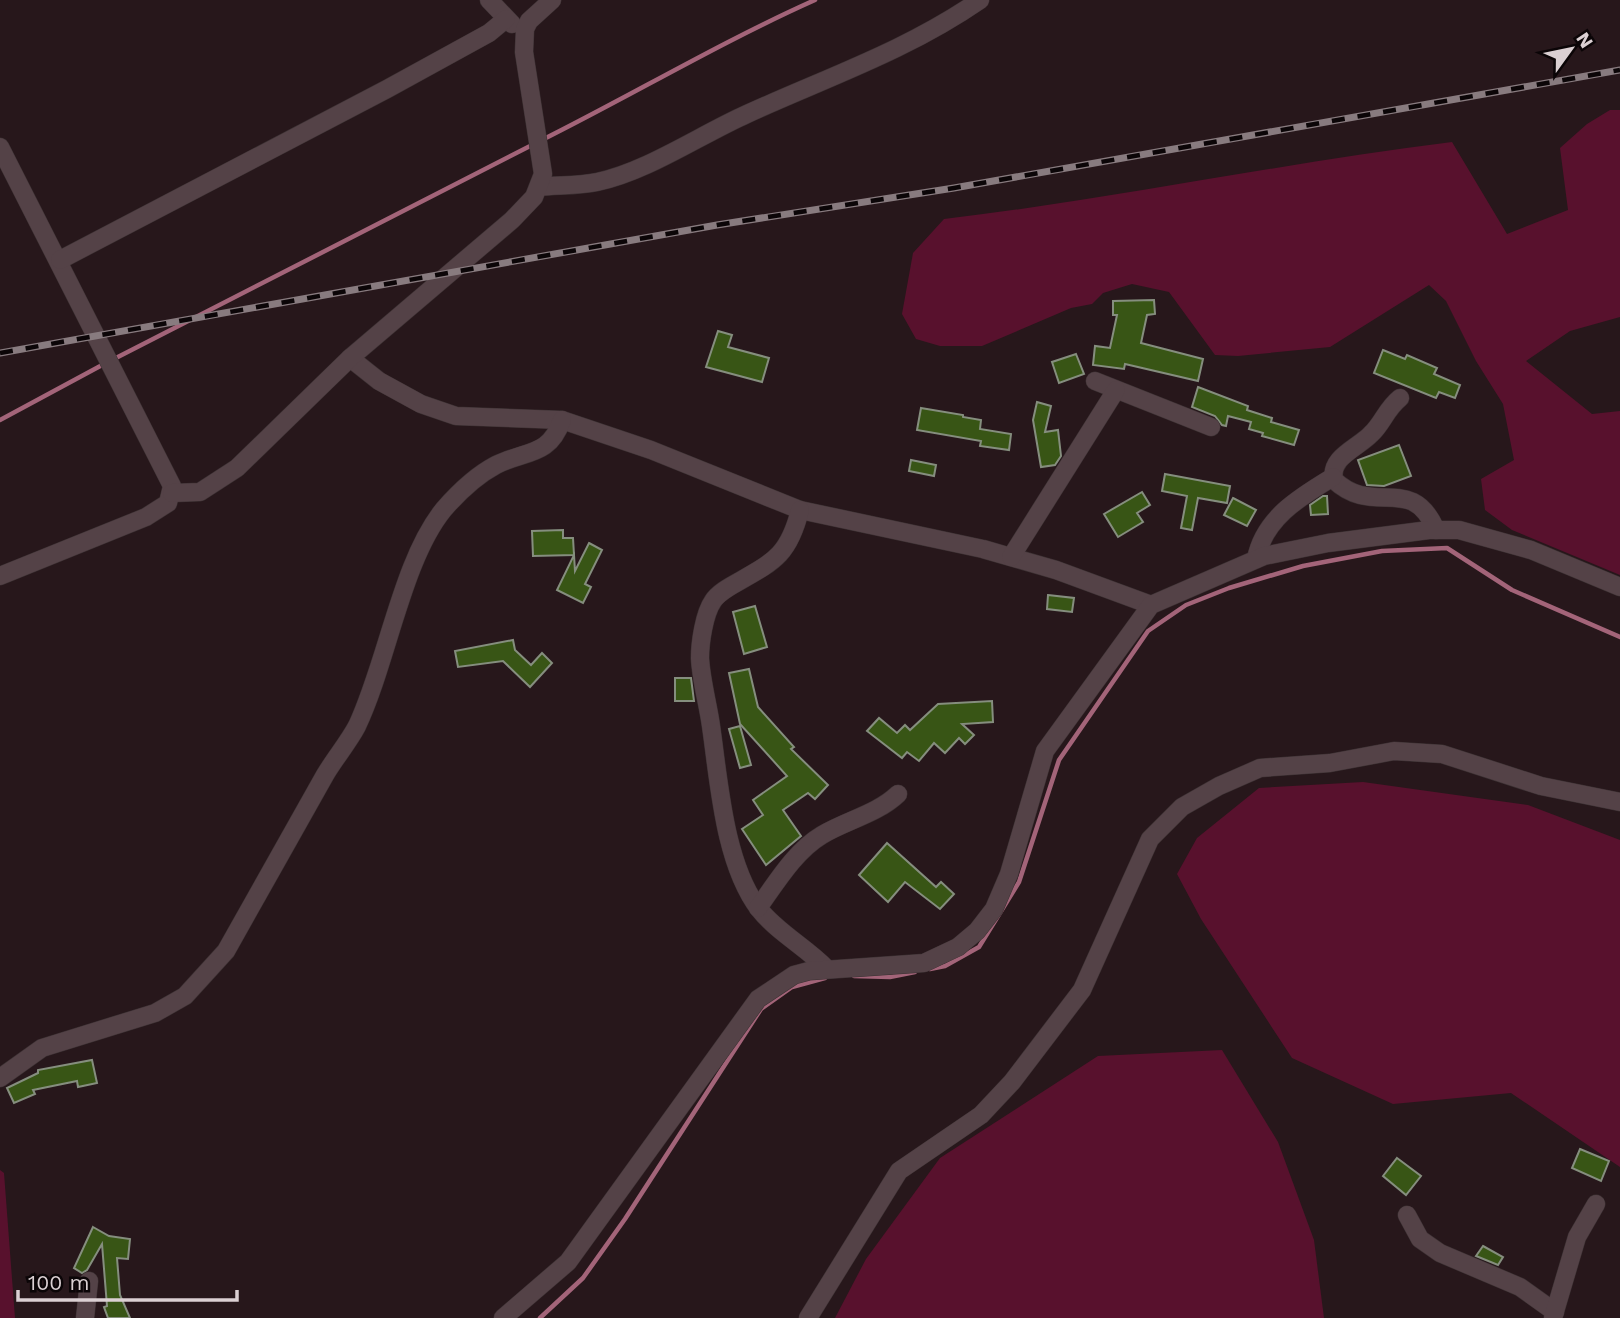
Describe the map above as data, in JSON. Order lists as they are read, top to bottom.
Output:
{
  "scale_bar": "100 m",
  "north": "top right"
}
